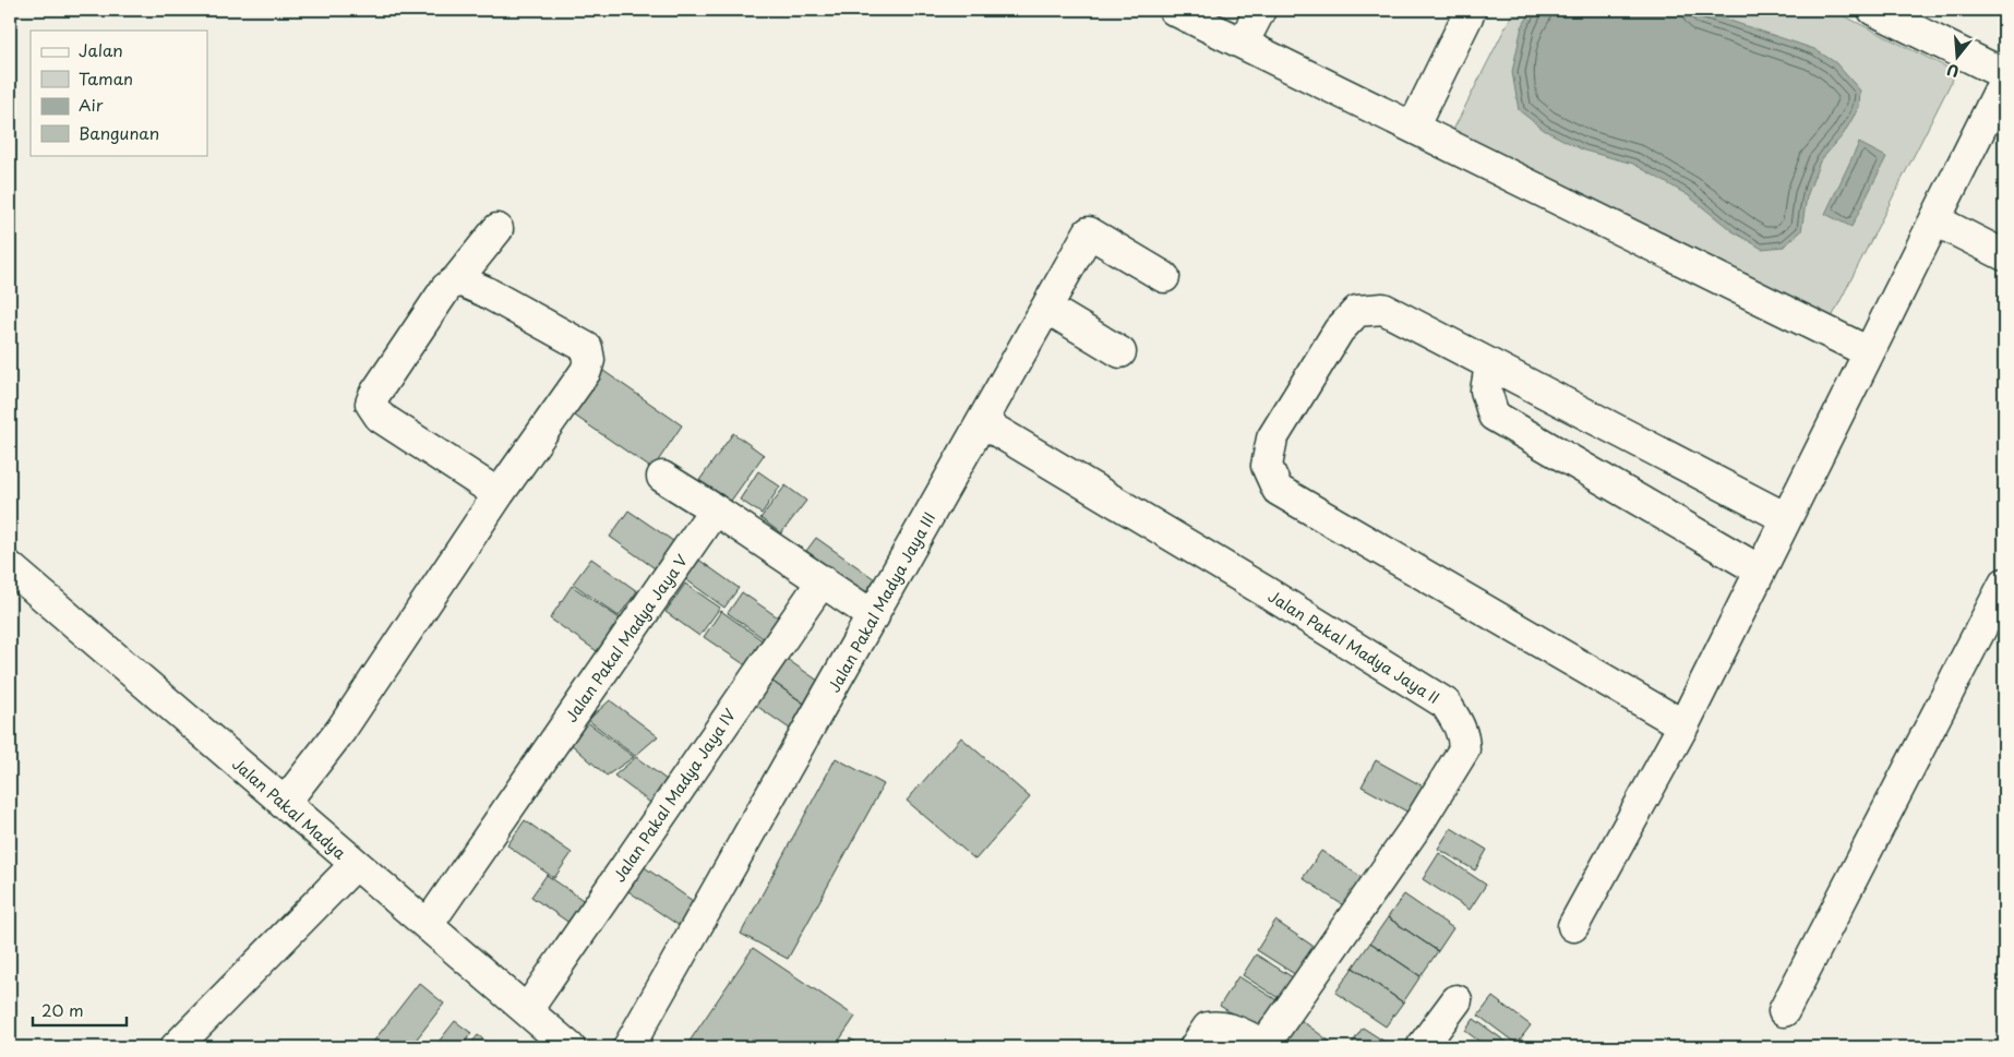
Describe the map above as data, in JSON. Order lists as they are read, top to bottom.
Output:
{
  "streets": {
    "street": [
      "Jalan Pakal Madya Jaya III",
      "Jalan Pakal Madya Jaya V",
      "Jalan Pakal Madya Jaya II",
      "Jalan Pakal Madya Jaya IV",
      "Jalan Pakal Madya"
    ]
  },
  "crossings": [
    ["Jalan Pakal Madya Jaya III", "Jalan Pakal Madya Jaya II"],
    ["Jalan Pakal Madya Jaya V", "Jalan Pakal Madya"],
    ["Jalan Pakal Madya Jaya IV", "Jalan Pakal Madya"]
  ],
  "legend": [
    "Jalan",
    "Taman",
    "Air",
    "Bangunan"
  ],
  "scale_bar": "20 m",
  "north": "bottom"
}
